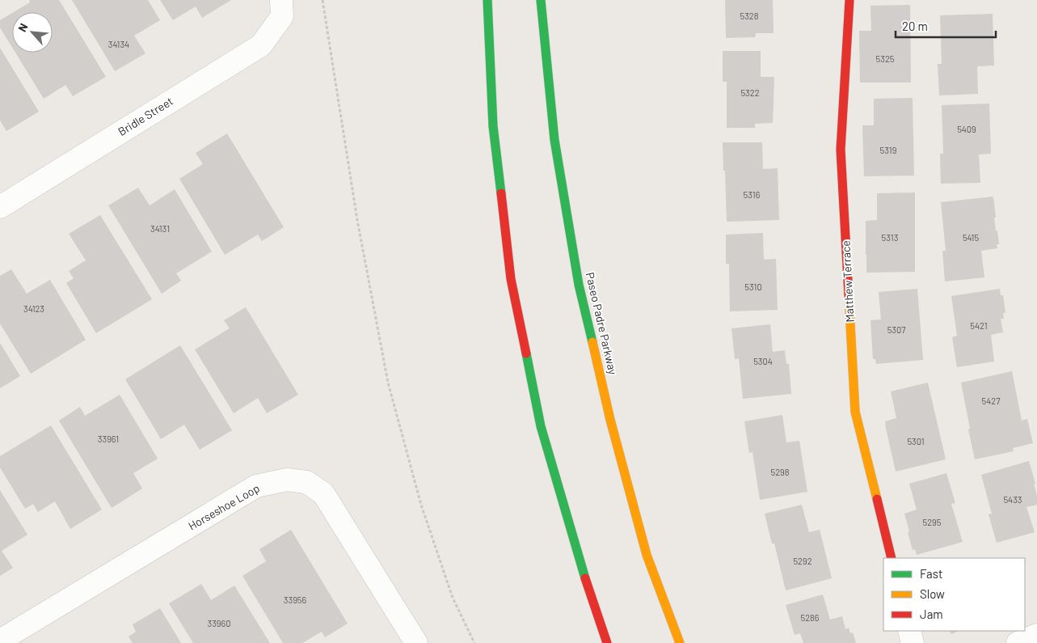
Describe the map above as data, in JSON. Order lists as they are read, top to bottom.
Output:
{
  "streets": {
    "main road": ["Matthew Terrace", "Paseo Padre Parkway"],
    "street": ["Bridle Street", "Horseshoe Loop"]
  },
  "house_numbers": [
    "5328",
    "34134",
    "5325",
    "5322",
    "5409",
    "5319",
    "5316",
    "34131",
    "5313",
    "5415",
    "5310",
    "34123",
    "5421",
    "5307",
    "5304",
    "5427",
    "33961",
    "5301",
    "5298",
    "5433",
    "5295",
    "5292",
    "33956",
    "5286",
    "33960"
  ],
  "legend": ["Fast", "Slow", "Jam"],
  "scale_bar": "20 m",
  "north": "top left"
}
